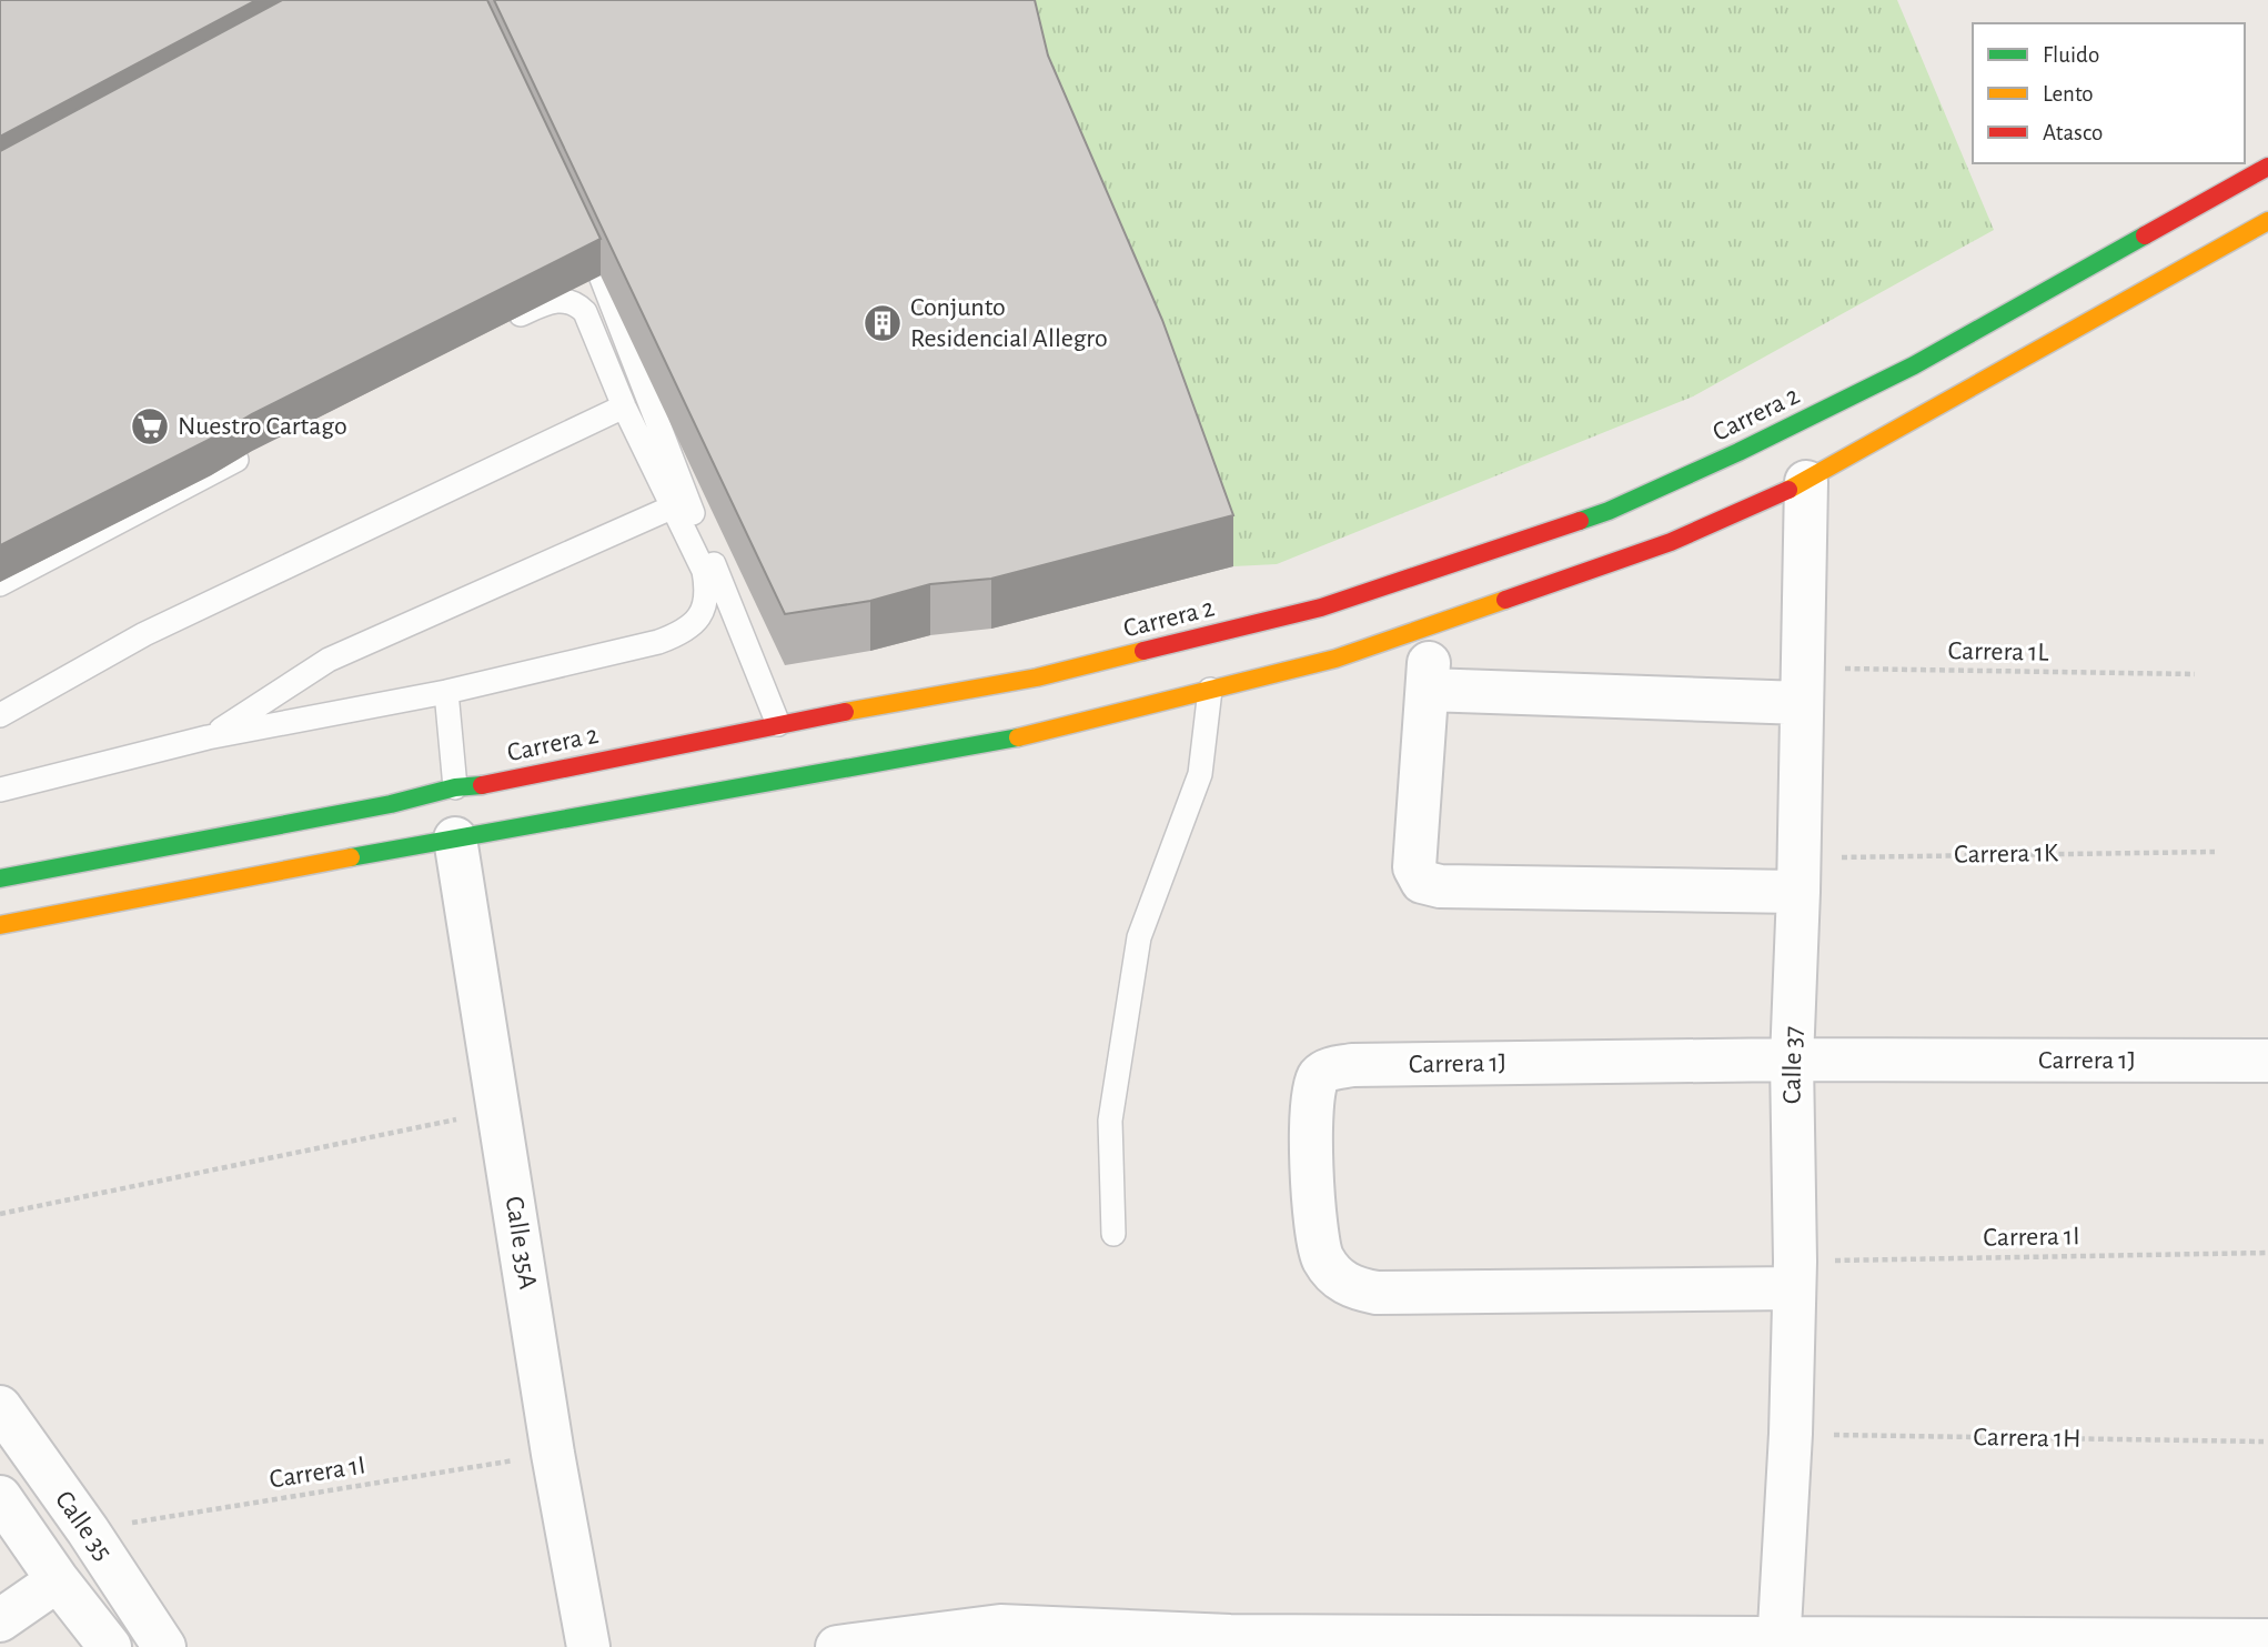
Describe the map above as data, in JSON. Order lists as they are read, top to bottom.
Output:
{
  "streets": {
    "main road": ["Carrera 2"],
    "street": [
      "Carrera 1J",
      "Calle 37",
      "Calle 35A",
      "Calle 35"
    ],
    "path": [
      "Carrera 1L",
      "Carrera 1K",
      "Carrera 1I",
      "Carrera 1H"
    ]
  },
  "crossings": [
    ["Carrera 1L", "Calle 37"],
    ["Carrera 1K", "Calle 37"],
    ["Carrera 1J", "Calle 37"],
    ["Carrera 1J", "Carrera 1I"],
    ["Calle 37", "Carrera 1I"],
    ["Calle 37", "Carrera 1H"],
    ["Carrera 1I", "Calle 35A"],
    ["Carrera 1I", "Calle 35"]
  ],
  "places": {
    "building": ["Conjunto Residencial Allegro"],
    "supermarket": ["Nuestro Cartago"]
  },
  "legend": ["Fluido", "Lento", "Atasco"]
}
